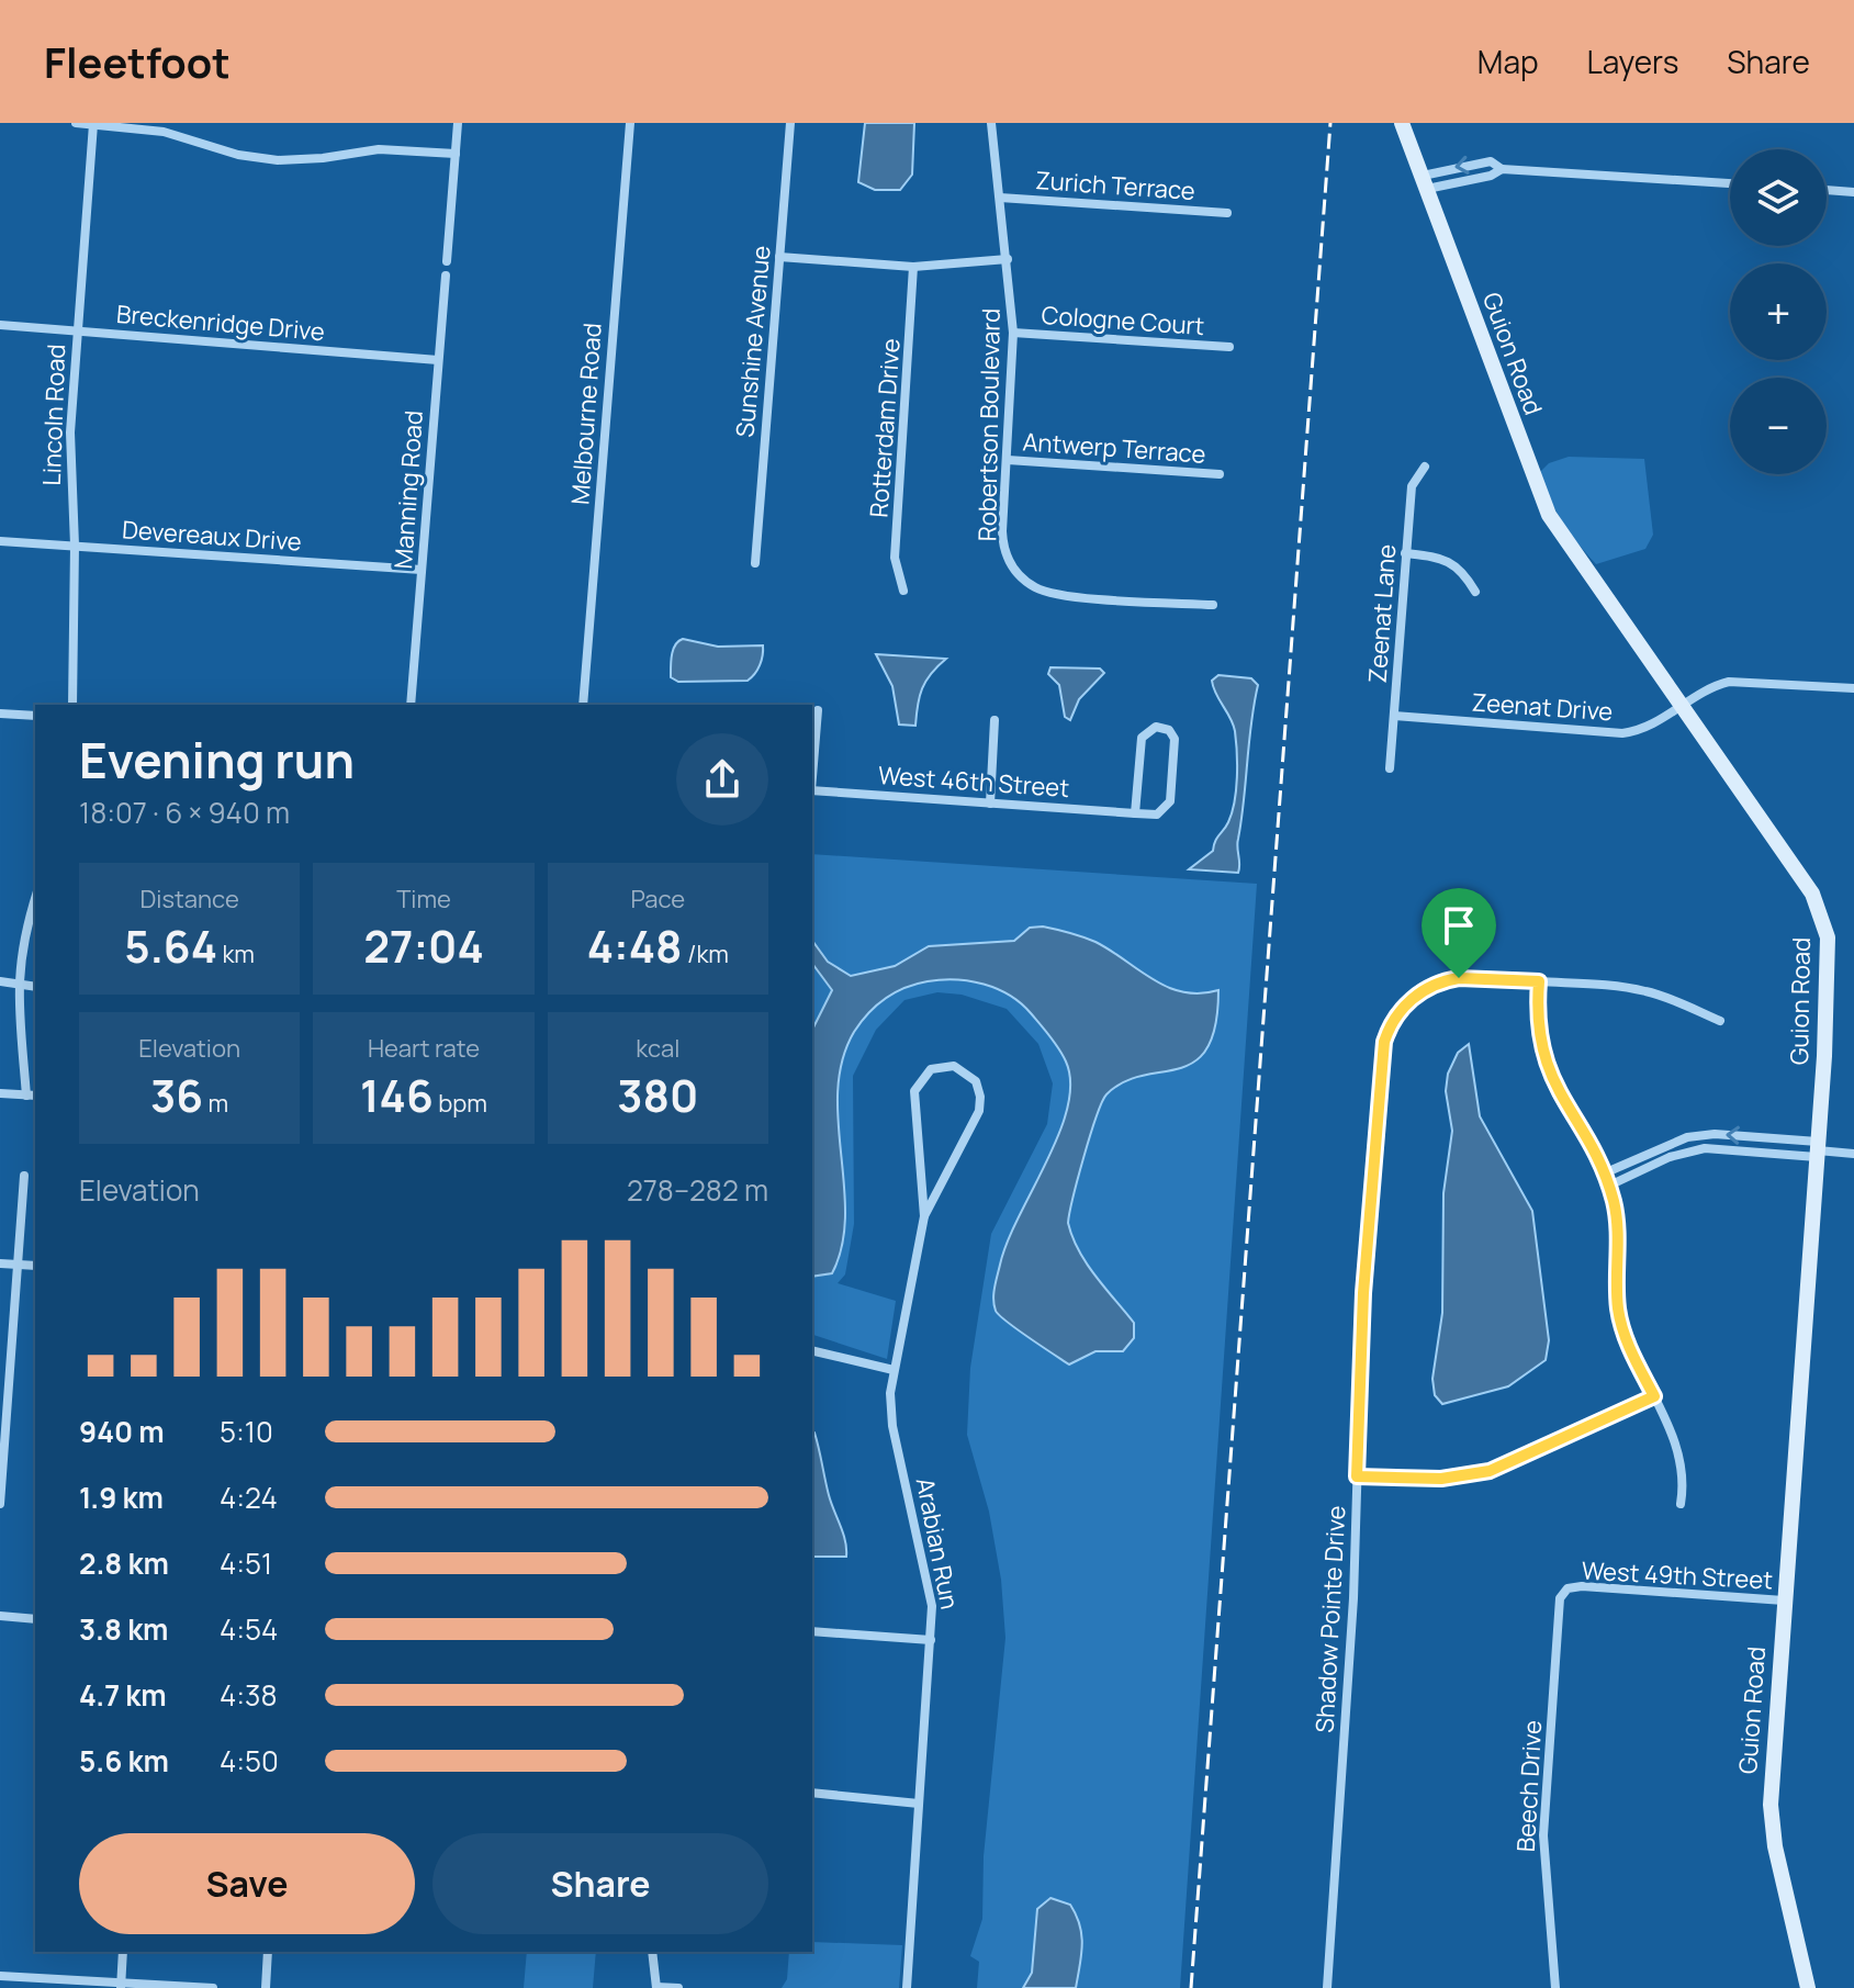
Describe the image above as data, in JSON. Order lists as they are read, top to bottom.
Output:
{
  "streets": {
    "street": [
      "Zurich Terrace",
      "Cologne Court",
      "Breckenridge Drive",
      "Sunshine Avenue",
      "Guion Road",
      "Melbourne Road",
      "Lincoln Road",
      "Robertson Boulevard",
      "Rotterdam Drive",
      "Antwerp Terrace",
      "Manning Road",
      "Devereaux Drive",
      "Zeenat Lane",
      "Zeenat Drive",
      "West 46th Street",
      "Arabian Run",
      "West 49th Street",
      "Shadow Pointe Drive",
      "Beech Drive"
    ]
  },
  "crossings": [
    ["Zurich Terrace", "Robertson Boulevard"],
    ["Cologne Court", "Robertson Boulevard"],
    ["Breckenridge Drive", "Lincoln Road"],
    ["Breckenridge Drive", "Manning Road"],
    ["Guion Road", "Zeenat Drive"],
    ["Guion Road", "West 49th Street"],
    ["Lincoln Road", "Devereaux Drive"],
    ["Robertson Boulevard", "Antwerp Terrace"],
    ["Manning Road", "Devereaux Drive"],
    ["Zeenat Lane", "Zeenat Drive"],
    ["West 49th Street", "Beech Drive"]
  ],
  "page": {
    "header": "Fleetfoot",
    "nav": ["Map", "Layers", "Share"],
    "map_buttons": ["+", "−"],
    "heading": ["Evening run", "18:07 · 6 × 940 m"],
    "stats": [
      ["Distance", "5.64 km"],
      ["Time", "27:04"],
      ["Pace", "4:48 /km"],
      ["Elevation", "36 m"],
      ["Heart rate", "146 bpm"],
      ["kcal", "380"]
    ],
    "chart": ["Elevation", "278–282 m"],
    "list": [
      {
        "name": "940 m",
        "note": "5:10"
      },
      {
        "name": "1.9 km",
        "note": "4:24"
      },
      {
        "name": "2.8 km",
        "note": "4:51"
      },
      {
        "name": "3.8 km",
        "note": "4:54"
      },
      {
        "name": "4.7 km",
        "note": "4:38"
      },
      {
        "name": "5.6 km",
        "note": "4:50"
      }
    ],
    "buttons": ["Save", "Share"]
  }
}
